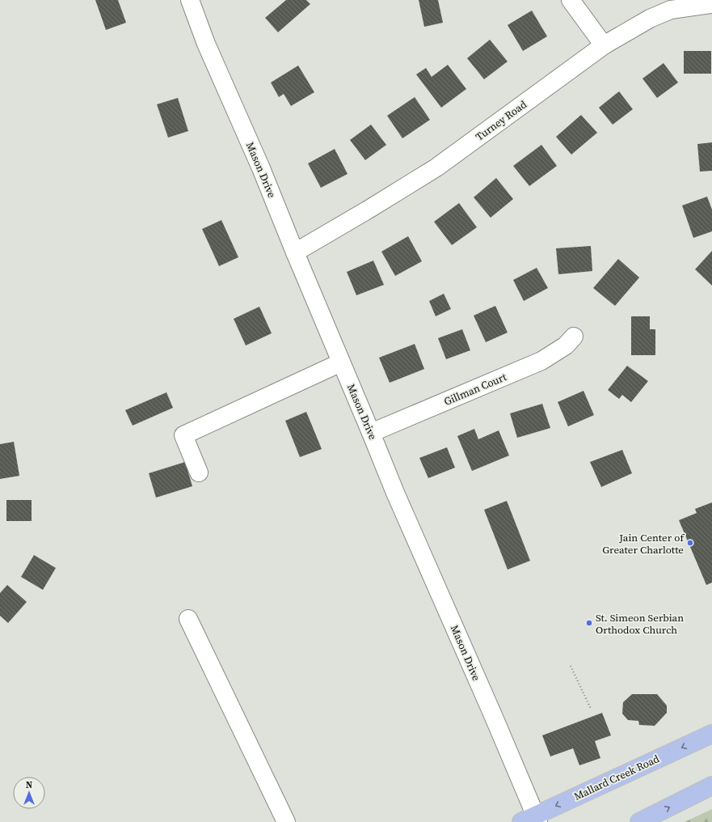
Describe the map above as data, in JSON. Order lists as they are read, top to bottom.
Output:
{
  "streets": {
    "main road": ["Mallard Creek Road"],
    "street": ["Turney Road", "Mason Drive", "Gillman Court"]
  },
  "crossings": [
    ["Turney Road", "Mason Drive"],
    ["Mason Drive", "Gillman Court"],
    ["Mason Drive", "Mallard Creek Road"]
  ],
  "places": ["Jain Center of Greater Charlotte", "St. Simeon Serbian Orthodox Church"],
  "north": "top"
}
